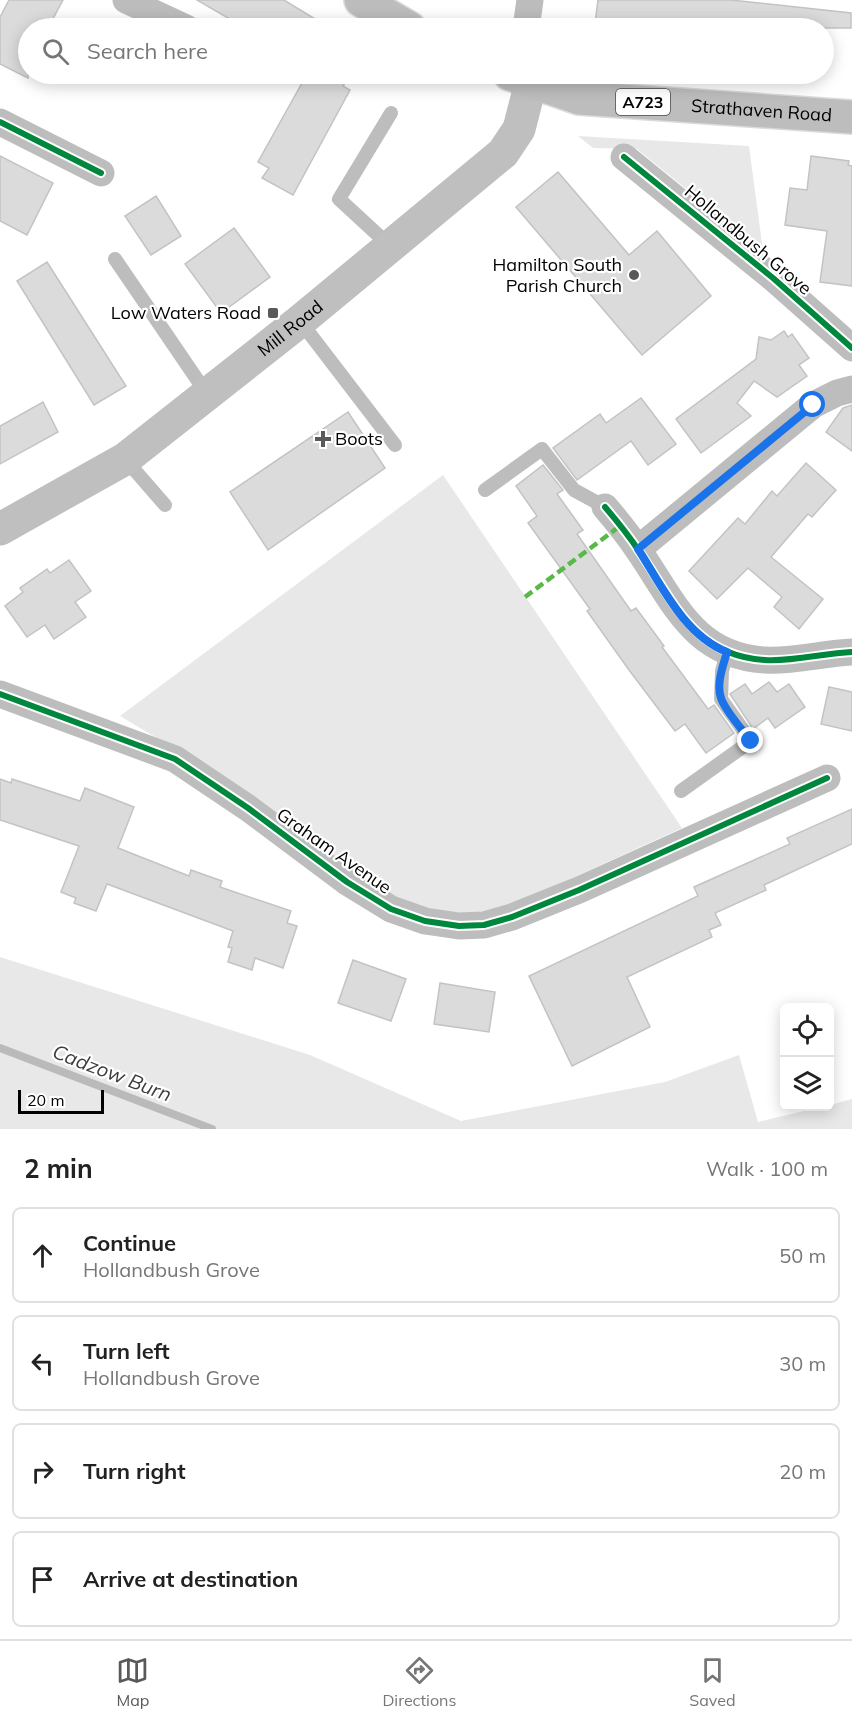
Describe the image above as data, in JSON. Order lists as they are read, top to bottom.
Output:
{
  "streets": {
    "main road": ["A723", "Strathaven Road", "Mill Road"],
    "street": ["Hollandbush Grove", "Graham Avenue"]
  },
  "water": ["Cadzow Burn"],
  "places": {
    "other": ["Hamilton South Parish Church"],
    "transit": ["Low Waters Road"],
    "health": ["Boots"]
  },
  "scale_bar": "20 m",
  "page": {
    "search": "Search here",
    "scale": "20 m",
    "heading": ["2 min", "Walk · 100 m"],
    "list": [
      ["Continue", "Hollandbush Grove", "50 m"],
      ["Turn left", "Hollandbush Grove", "30 m"],
      ["Turn right", "20 m"],
      "Arrive at destination"
    ],
    "nav": ["Map", "Directions", "Saved"]
  }
}
